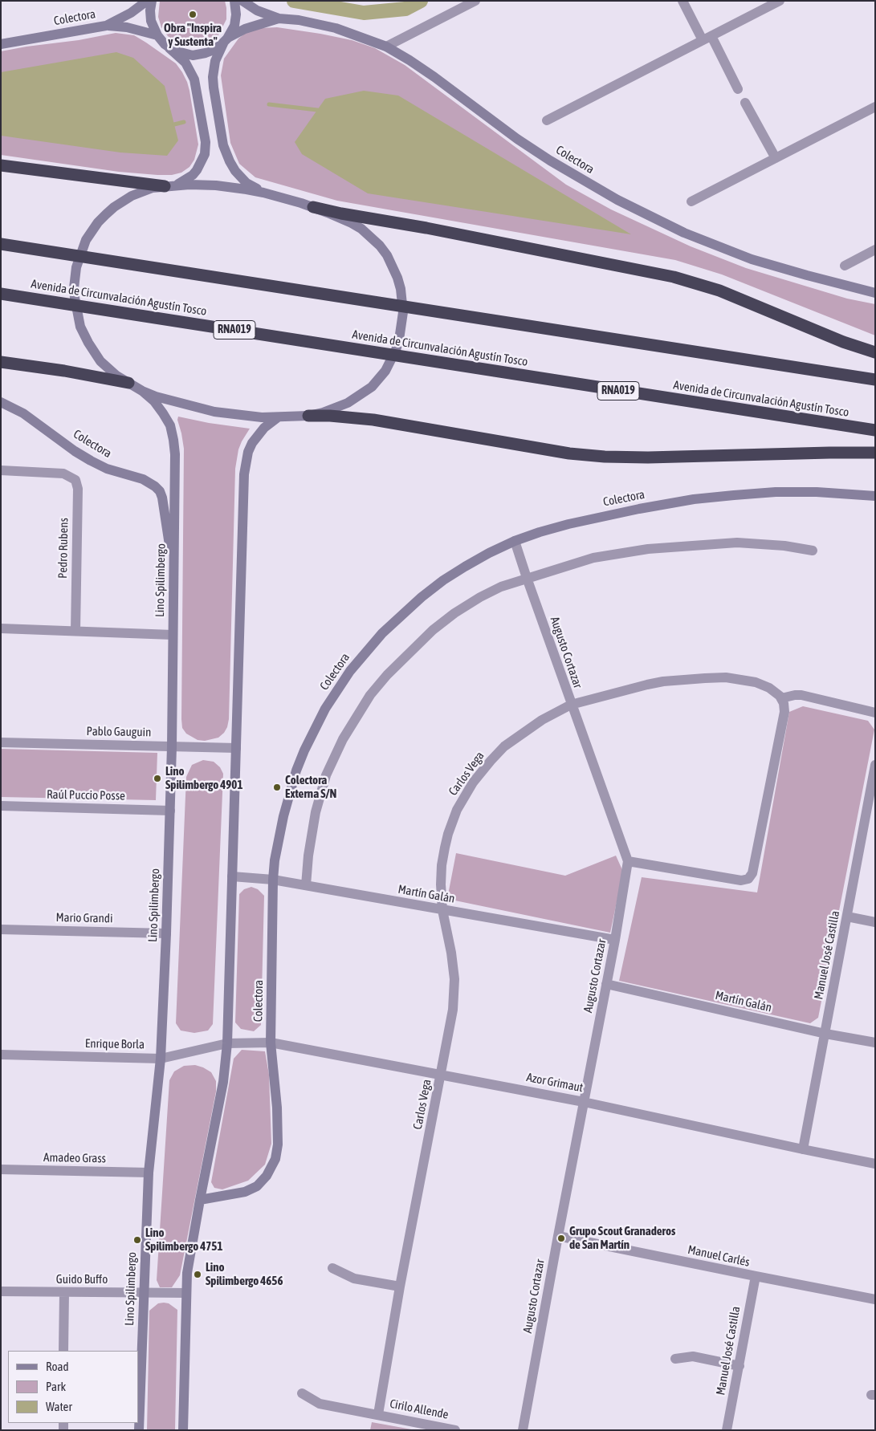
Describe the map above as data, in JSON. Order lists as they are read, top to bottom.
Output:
{
  "streets": {
    "highway": ["Avenida de Circunvalación Agustín Tosco", "RNA019"],
    "main road": ["Colectora", "Lino Spilimbergo"],
    "street": [
      "Pedro Rubens",
      "Augusto Cortazar",
      "Pablo Gauguin",
      "Carlos Vega",
      "Raúl Puccio Posse",
      "Martín Galán",
      "Mario Grandi",
      "Manuel José Castilla",
      "Enrique Borla",
      "Azor Grimaut",
      "Amadeo Grass",
      "Manuel Carlés",
      "Guido Buffo",
      "Cirilo Allende"
    ]
  },
  "crossings": [
    ["Colectora", "Lino Spilimbergo"],
    ["Colectora", "Augusto Cortazar"],
    ["Colectora", "Martín Galán"],
    ["Colectora", "Azor Grimaut"],
    ["Lino Spilimbergo", "Pablo Gauguin"],
    ["Lino Spilimbergo", "Raúl Puccio Posse"],
    ["Lino Spilimbergo", "Mario Grandi"],
    ["Lino Spilimbergo", "Enrique Borla"],
    ["Lino Spilimbergo", "Amadeo Grass"],
    ["Lino Spilimbergo", "Guido Buffo"],
    ["Augusto Cortazar", "Carlos Vega"],
    ["Augusto Cortazar", "Martín Galán"],
    ["Augusto Cortazar", "Azor Grimaut"],
    ["Augusto Cortazar", "Manuel Carlés"],
    ["Carlos Vega", "Martín Galán"],
    ["Carlos Vega", "Azor Grimaut"],
    ["Carlos Vega", "Cirilo Allende"],
    ["Martín Galán", "Manuel José Castilla"],
    ["Manuel José Castilla", "Azor Grimaut"],
    ["Manuel José Castilla", "Manuel Carlés"],
    ["Enrique Borla", "Azor Grimaut"]
  ],
  "places": [
    "Obra \"Inspira y Sustenta\"",
    "Lino Spilimbergo 4901",
    "Colectora Externa S/N",
    "Grupo Scout Granaderos de San Martín",
    "Lino Spilimbergo 4751",
    "Lino Spilimbergo 4656"
  ],
  "legend": ["Road", "Park", "Water"]
}
